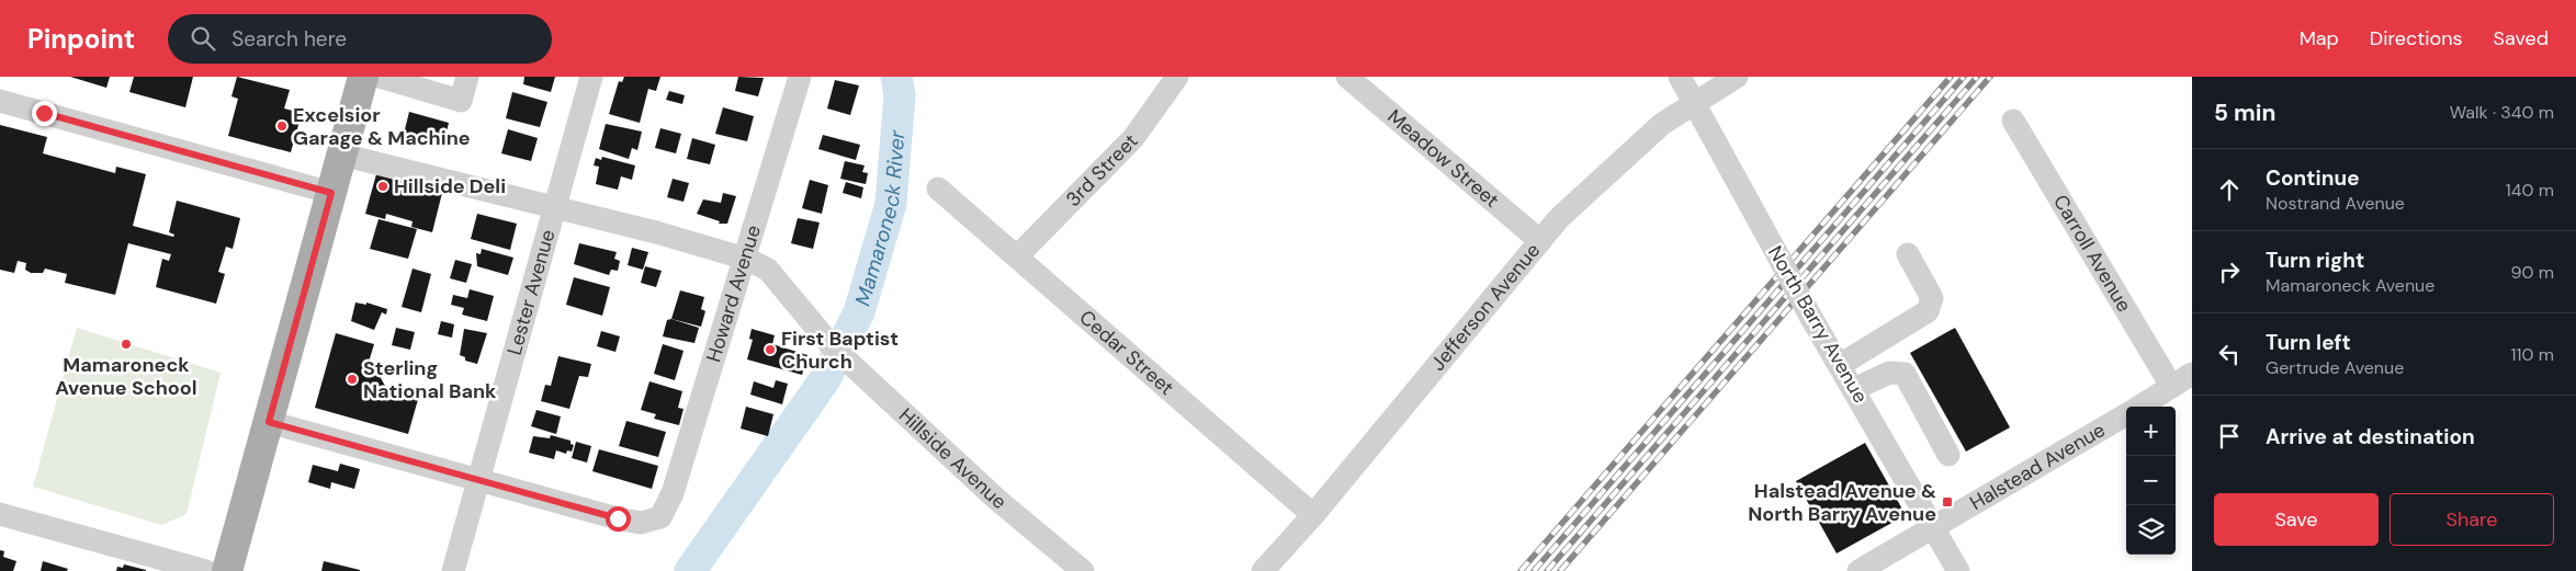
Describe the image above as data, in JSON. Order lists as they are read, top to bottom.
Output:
{
  "streets": {
    "street": [
      "Meadow Street",
      "3rd Street",
      "Carroll Avenue",
      "Lester Avenue",
      "Howard Avenue",
      "Jefferson Avenue",
      "North Barry Avenue",
      "Cedar Street",
      "Hillside Avenue",
      "Halstead Avenue"
    ]
  },
  "crossings": [
    ["Meadow Street", "Jefferson Avenue"],
    ["3rd Street", "Cedar Street"],
    ["Carroll Avenue", "Halstead Avenue"],
    ["Lester Avenue", "Howard Avenue"],
    ["Lester Avenue", "Hillside Avenue"],
    ["Howard Avenue", "Hillside Avenue"],
    ["Jefferson Avenue", "North Barry Avenue"],
    ["Jefferson Avenue", "Cedar Street"],
    ["North Barry Avenue", "Halstead Avenue"]
  ],
  "water": ["Mamaroneck River"],
  "places": {
    "other": [
      "Excelsior Garage & Machine",
      "Hillside Deli",
      "Mamaroneck Avenue School",
      "First Baptist Church",
      "Sterling National Bank"
    ],
    "transit": ["Halstead Avenue & North Barry Avenue"]
  },
  "page": {
    "header": "Pinpoint",
    "search": "Search here",
    "nav": ["Map", "Directions", "Saved"],
    "heading": ["5 min", "Walk · 340 m"],
    "list": [
      ["Continue", "Nostrand Avenue", "140 m"],
      ["Turn right", "Mamaroneck Avenue", "90 m"],
      ["Turn left", "Gertrude Avenue", "110 m"],
      "Arrive at destination"
    ],
    "map_buttons": ["+", "−"],
    "buttons": ["Save", "Share"]
  }
}
